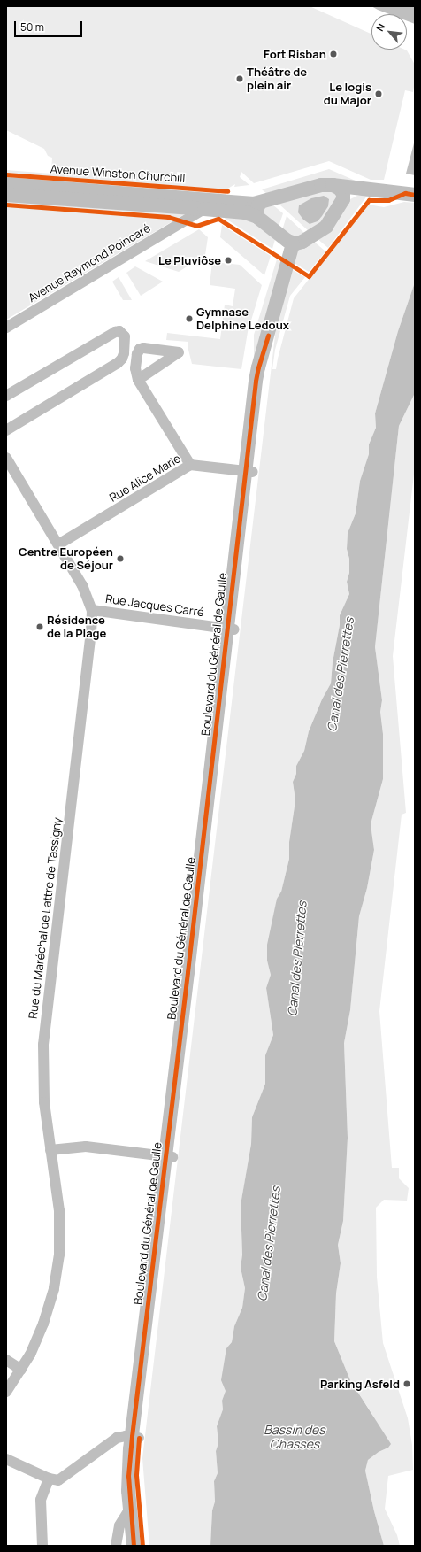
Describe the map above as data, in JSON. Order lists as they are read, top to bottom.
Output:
{
  "streets": {
    "street": [
      "Avenue Winston Churchill",
      "Avenue Raymond Poincaré",
      "Rue Alice Marie",
      "Rue Jacques Carré",
      "Boulevard du Général de Gaulle",
      "Rue du Maréchal de Lattre de Tassigny"
    ]
  },
  "crossings": [
    ["Rue Alice Marie", "Boulevard du Général de Gaulle"],
    ["Rue Alice Marie", "Rue du Maréchal de Lattre de Tassigny"],
    ["Rue Jacques Carré", "Boulevard du Général de Gaulle"],
    ["Rue Jacques Carré", "Rue du Maréchal de Lattre de Tassigny"]
  ],
  "water": ["Canal des Pierrettes", "Bassin des Chasses"],
  "places": [
    "Fort Risban",
    "Théâtre de plein air",
    "Le logis du Major",
    "Le Pluviôse",
    "Gymnase Delphine Ledoux",
    "Centre Européen de Séjour",
    "Résidence de la Plage",
    "Parking Asfeld"
  ],
  "scale_bar": "50 m",
  "north": "top left"
}
